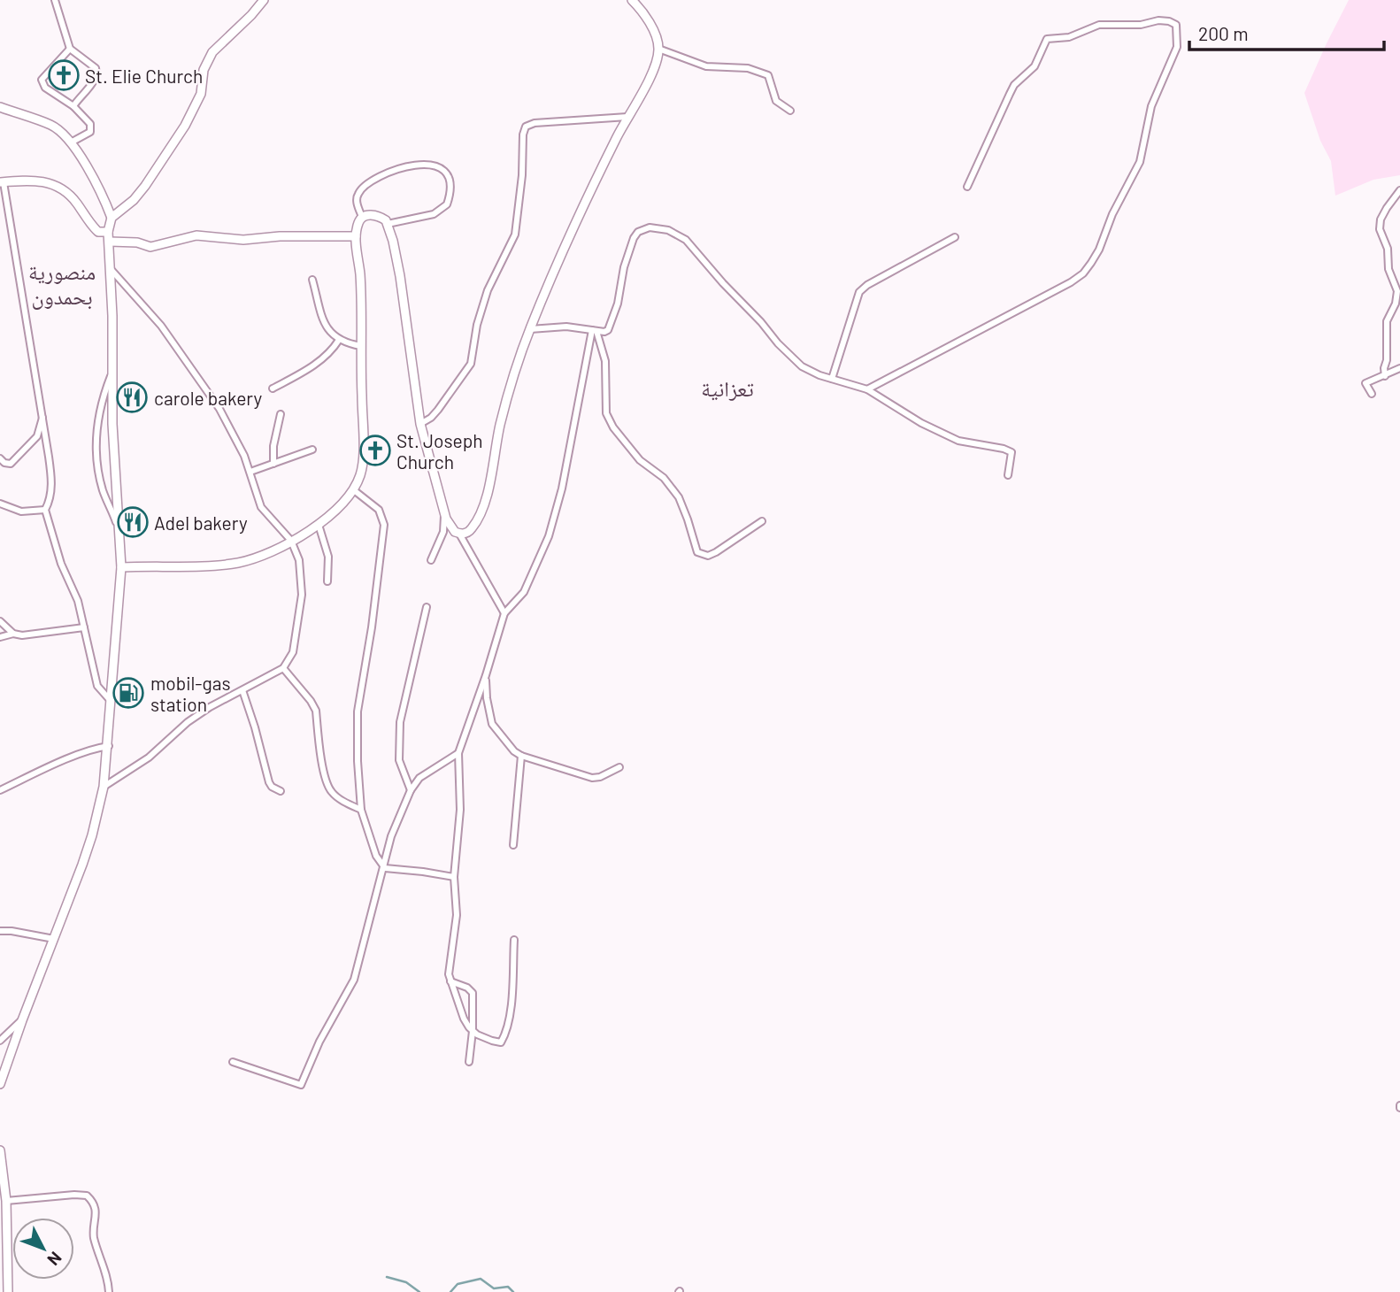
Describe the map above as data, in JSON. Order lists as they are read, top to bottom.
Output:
{
  "districts": ["منصورية بحمدون", "تعزانية"],
  "places": {
    "church": ["St. Elie Church", "St. Joseph Church"],
    "restaurant": ["carole bakery", "Adel bakery"],
    "fuel station": ["mobil-gas station"]
  },
  "scale_bar": "200 m",
  "north": "bottom right"
}
